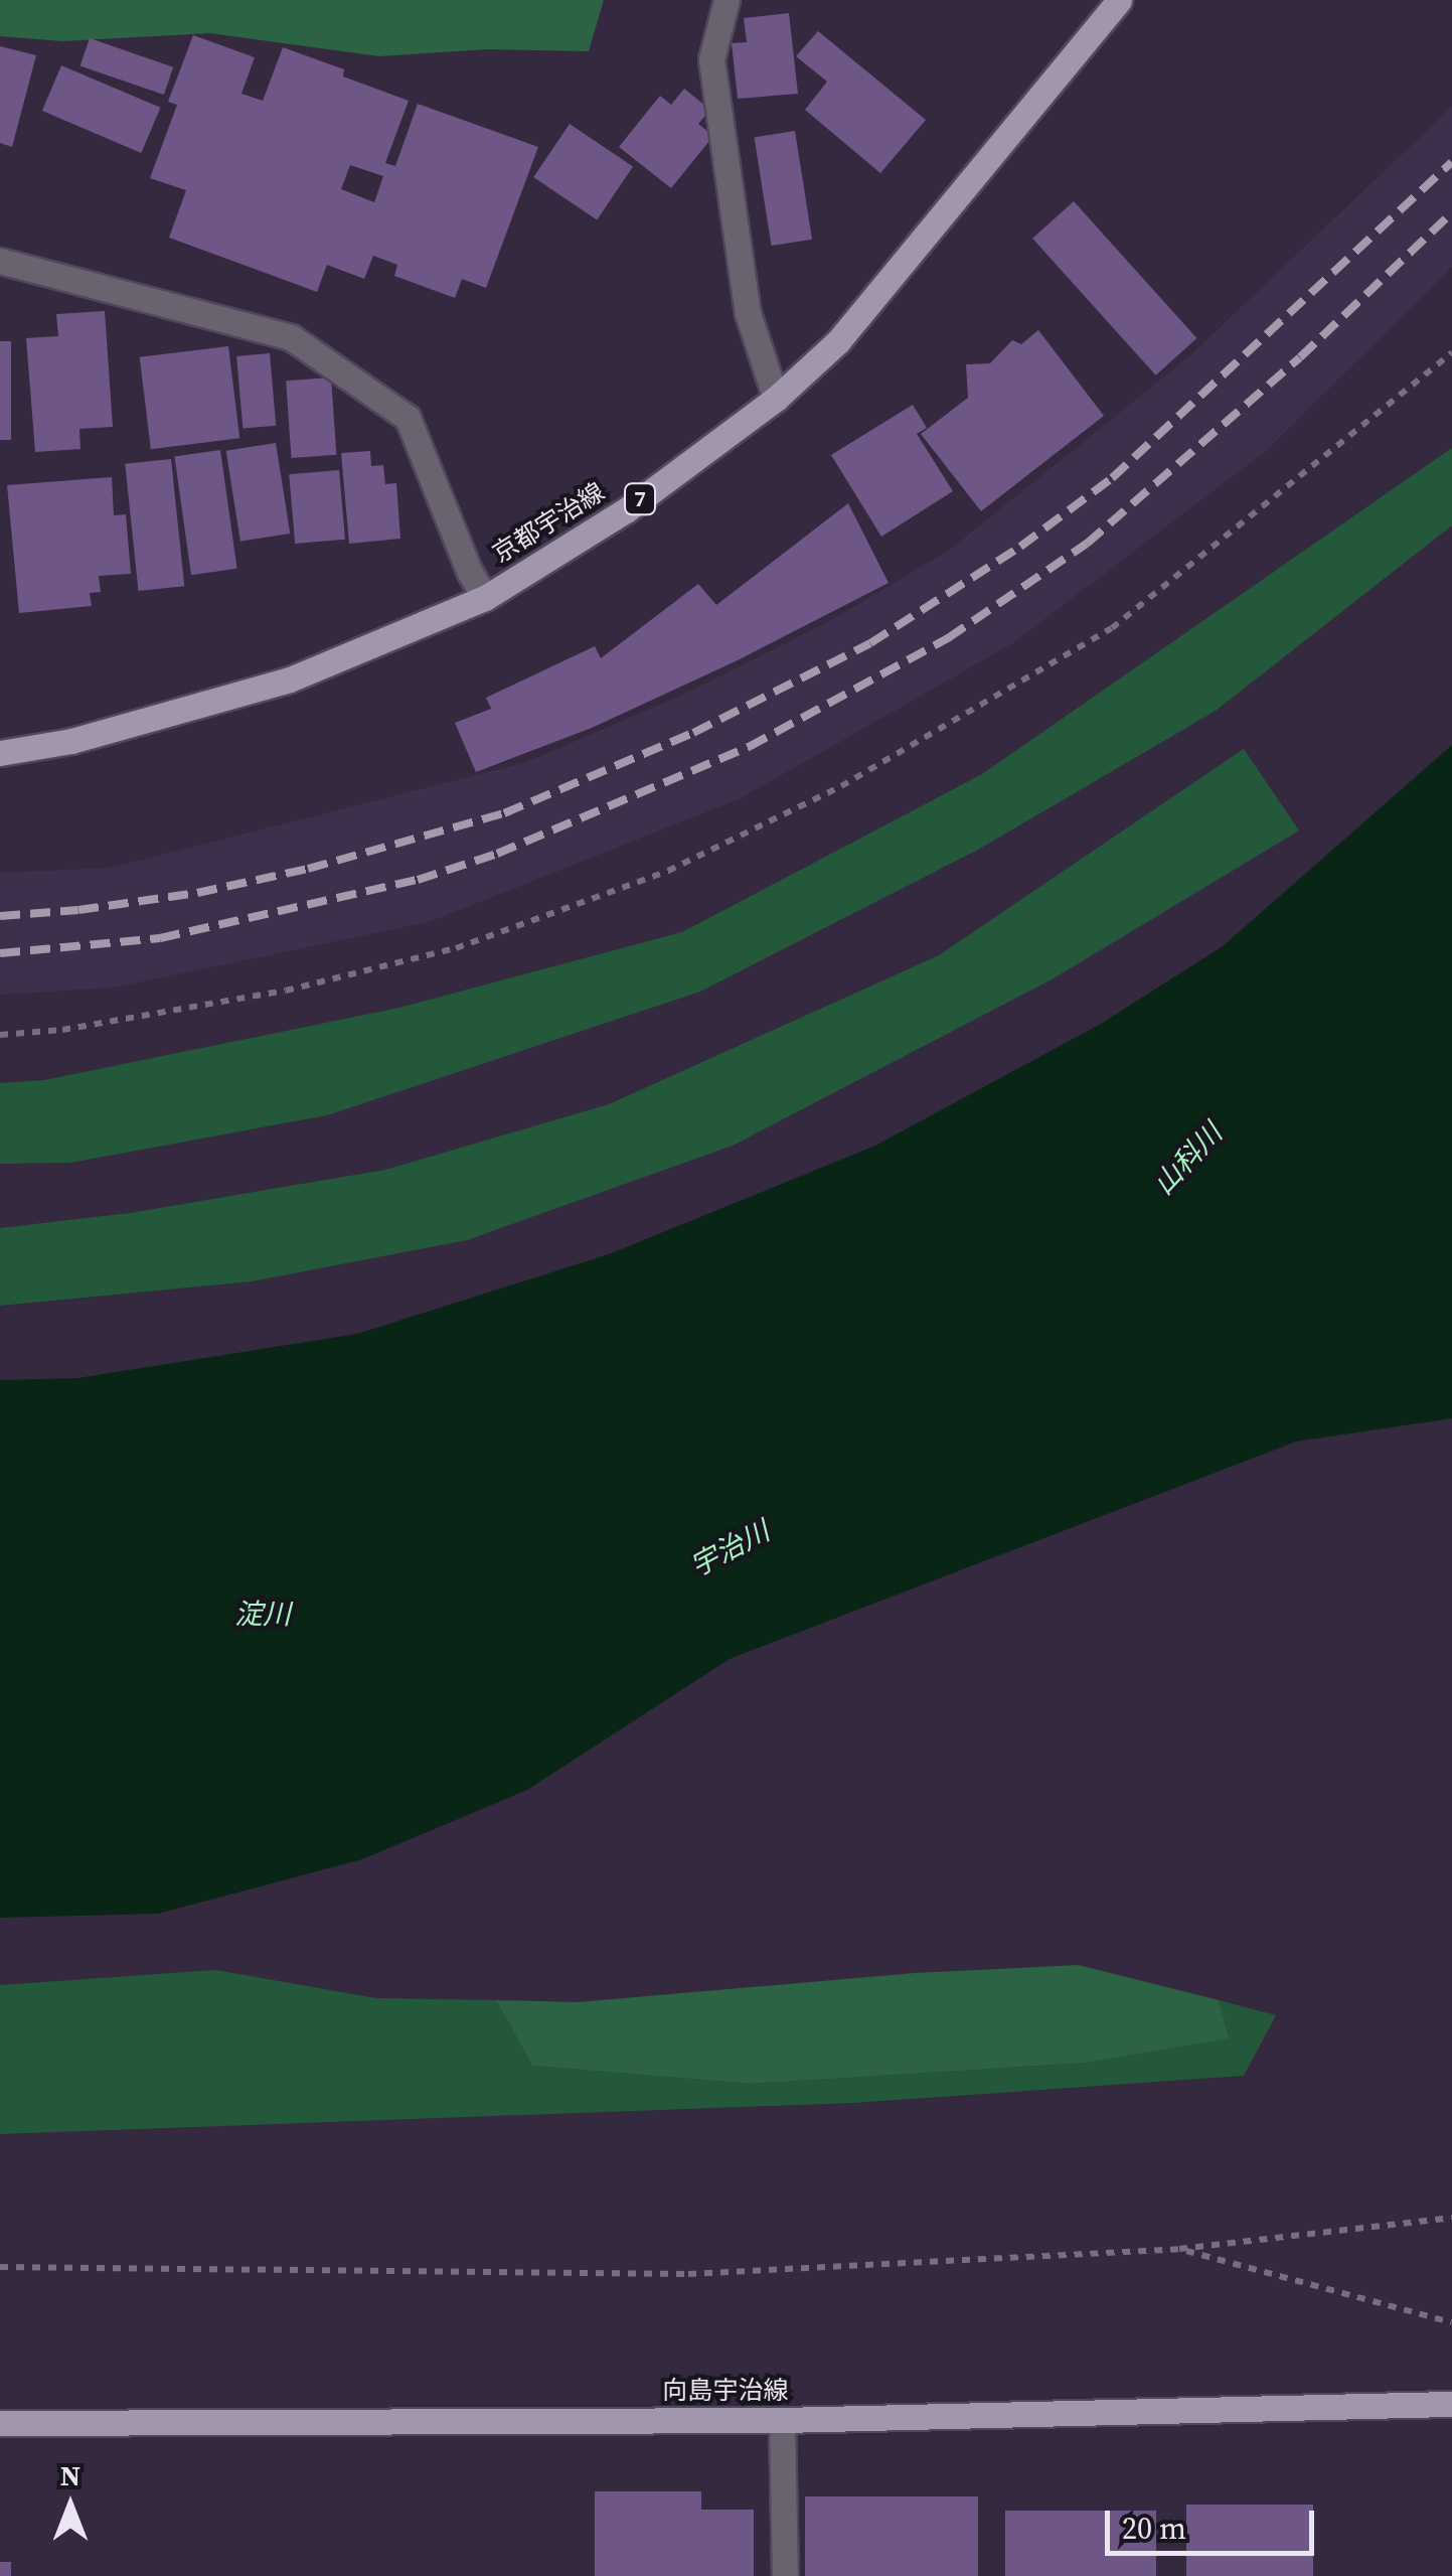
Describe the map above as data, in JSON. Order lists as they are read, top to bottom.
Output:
{
  "streets": {
    "main road": ["7", "京都宇治線", "向島宇治線"]
  },
  "water": ["山科川", "宇治川", "淀川"],
  "scale_bar": "20 m",
  "north": "top"
}
